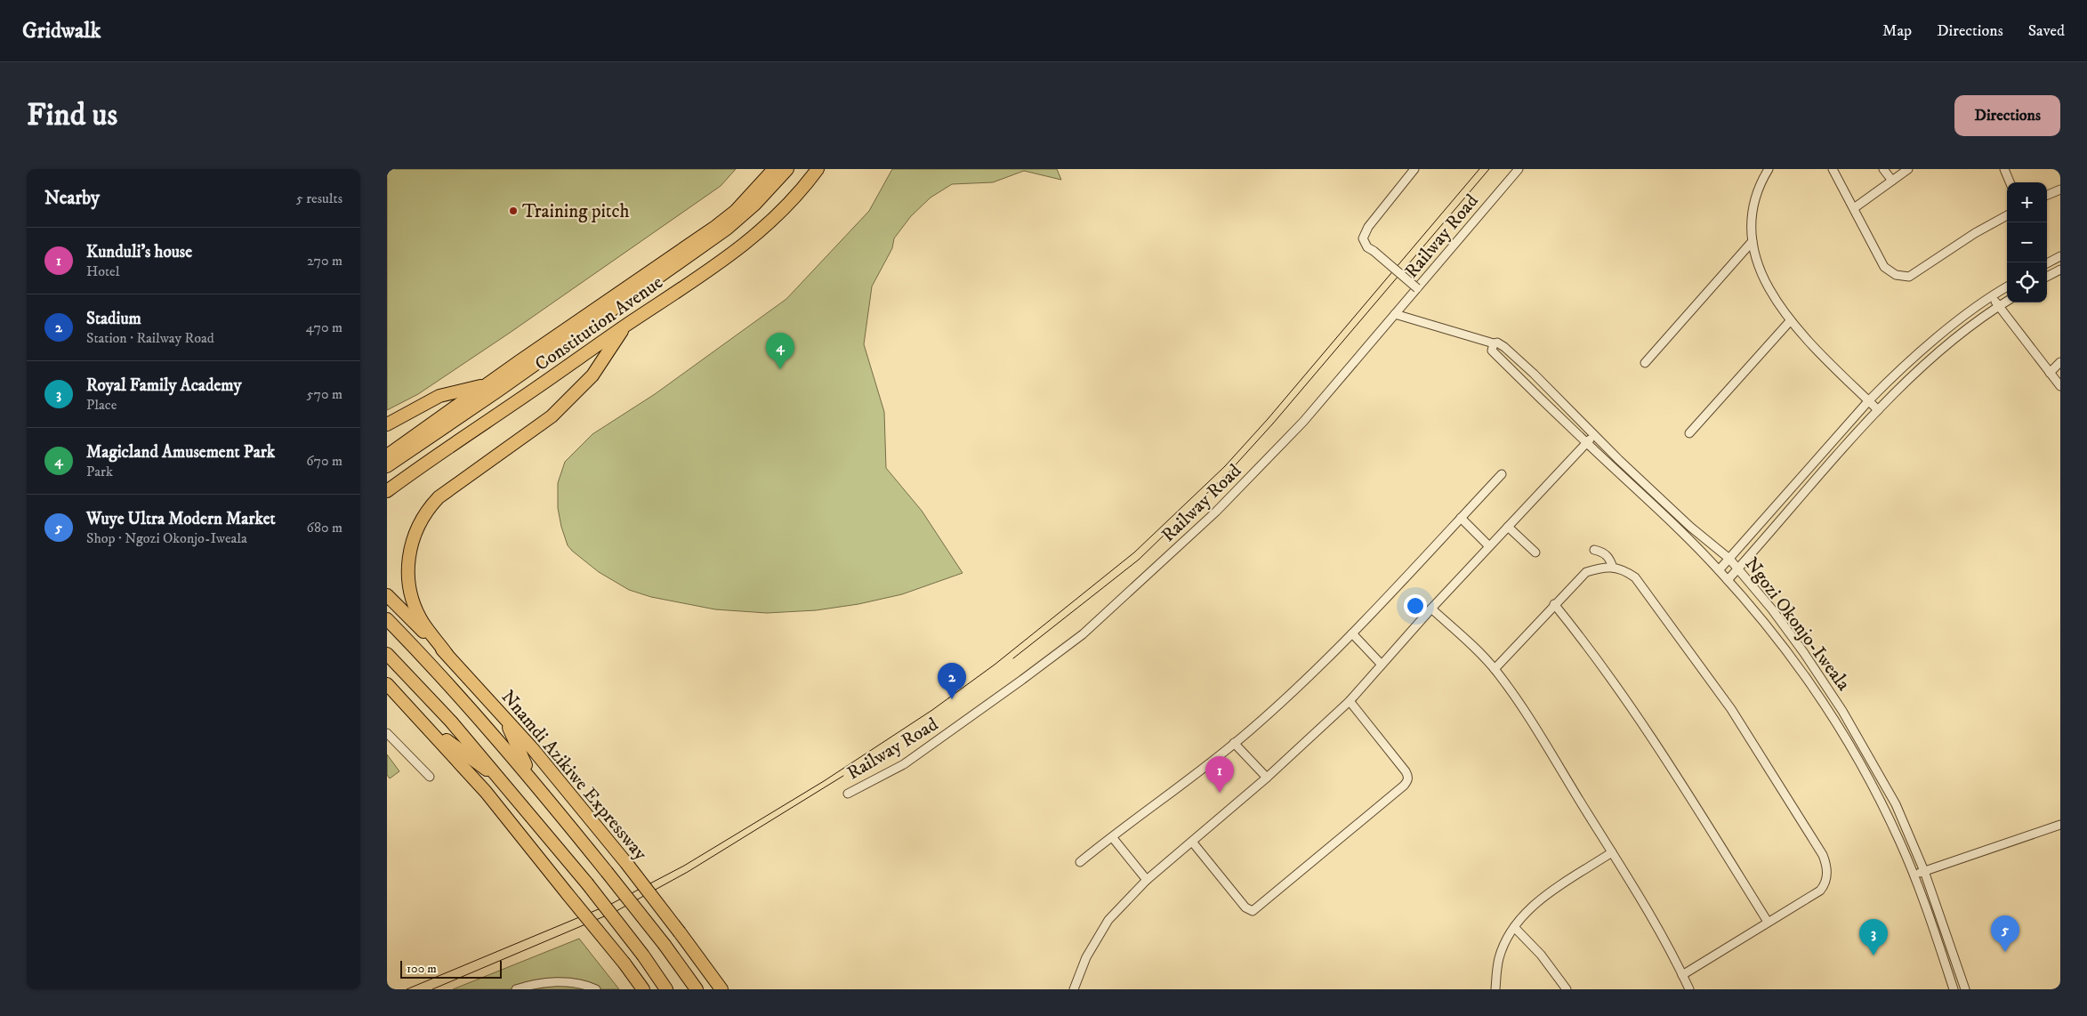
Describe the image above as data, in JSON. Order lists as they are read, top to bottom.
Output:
{
  "streets": {
    "highway": ["Constitution Avenue", "Nnamdi Azikiwe Expressway"],
    "street": ["Railway Road", "Ngozi Okonjo-Iweala"]
  },
  "places": ["Training pitch"],
  "scale_bar": "100 m",
  "page": {
    "header": "Gridwalk",
    "nav": ["Map", "Directions", "Saved"],
    "buttons": "Directions",
    "title": "Find us",
    "heading": ["Nearby", "5 results"],
    "map_buttons": ["+", "−"],
    "list": [
      {
        "mark": "1",
        "name": "Kunduli's house",
        "note": "Hotel",
        "value": "270 m"
      },
      {
        "mark": "2",
        "name": "Stadium",
        "note": "Station · Railway Road",
        "value": "470 m"
      },
      {
        "mark": "3",
        "name": "Royal Family Academy",
        "note": "Place",
        "value": "570 m"
      },
      {
        "mark": "4",
        "name": "Magicland Amusement Park",
        "note": "Park",
        "value": "670 m"
      },
      {
        "mark": "5",
        "name": "Wuye Ultra Modern Market",
        "note": "Shop · Ngozi Okonjo-Iweala",
        "value": "680 m"
      }
    ],
    "pins": [
      "4",
      "2",
      "1",
      "5",
      "3"
    ],
    "scale": "100 m"
  }
}
